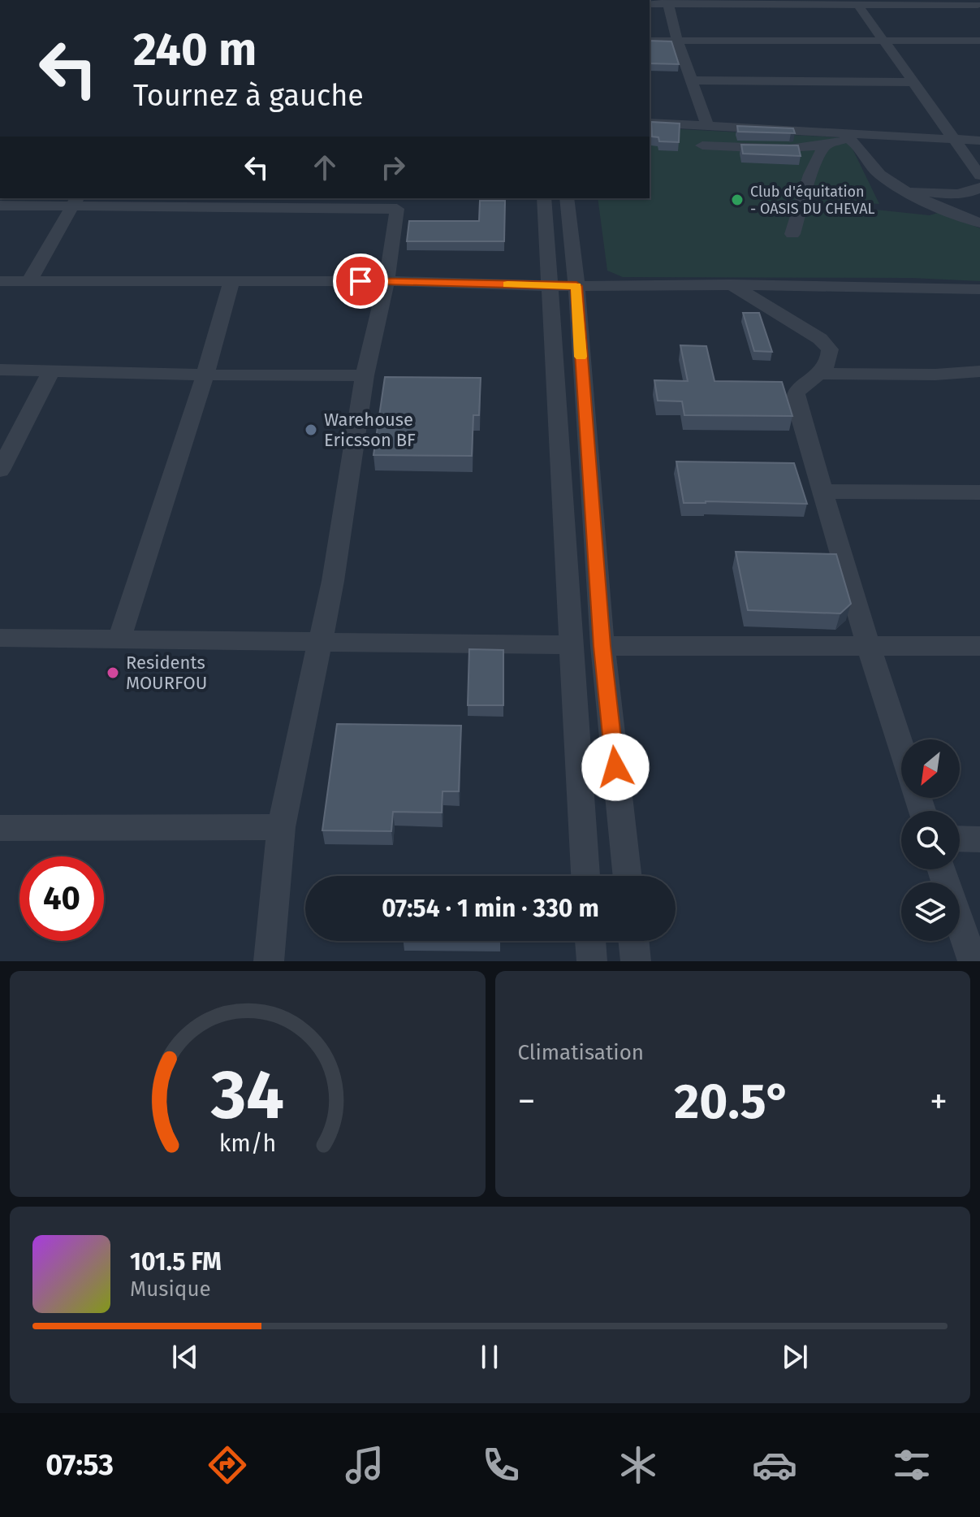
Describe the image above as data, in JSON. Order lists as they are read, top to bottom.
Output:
{
  "places": ["Club d'équitation - OASIS DU CHEVAL", "Warehouse Ericsson BF", "Residents MOURFOU"],
  "north": "bottom left",
  "page": {
    "turn": ["240 m", "Tournez à gauche"],
    "limit": "40",
    "trip": "07:54 · 1 min · 330 m",
    "tile": "Climatisation",
    "heat": ["−", "20.5°", "+"],
    "song": ["101.5 FM", "Musique"],
    "tabs": "07:53",
    "gauge": ["34", "km/h"]
  }
}
